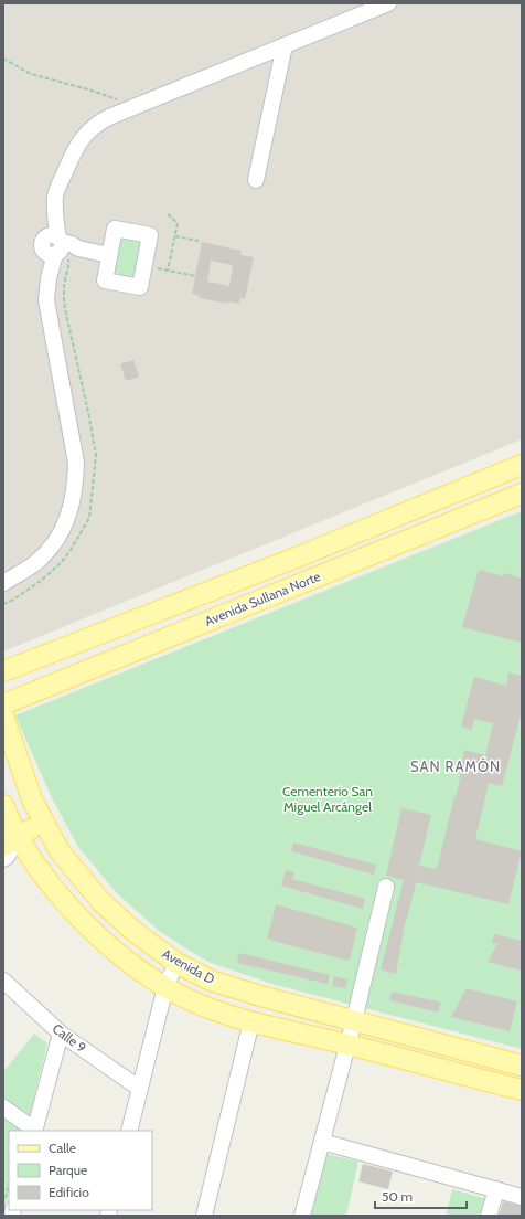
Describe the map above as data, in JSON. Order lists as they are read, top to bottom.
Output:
{
  "streets": {
    "main road": ["Avenida Sullana Norte", "Avenida D"],
    "street": ["Calle 9"]
  },
  "districts": ["SAN RAMÓN"],
  "parks": ["Cementerio San Miguel Arcángel"],
  "legend": ["Calle", "Parque", "Edificio"],
  "scale_bar": "50 m"
}
